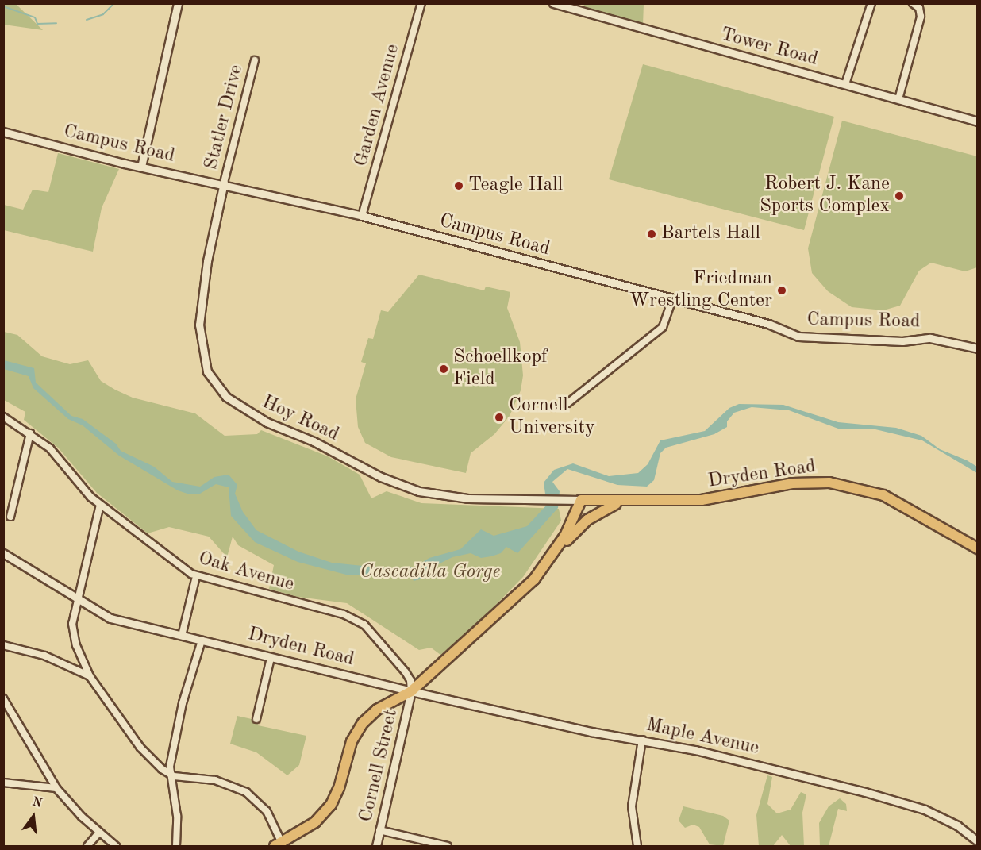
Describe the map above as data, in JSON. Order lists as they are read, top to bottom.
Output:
{
  "streets": {
    "main road": ["Dryden Road"],
    "street": [
      "Tower Road",
      "Garden Avenue",
      "Statler Drive",
      "Campus Road",
      "Hoy Road",
      "Oak Avenue",
      "Maple Avenue",
      "Cornell Street"
    ]
  },
  "crossings": [
    ["Garden Avenue", "Campus Road"],
    ["Statler Drive", "Campus Road"],
    ["Statler Drive", "Hoy Road"],
    ["Campus Road", "Hoy Road"],
    ["Hoy Road", "Dryden Road"],
    ["Dryden Road", "Oak Avenue"],
    ["Dryden Road", "Maple Avenue"],
    ["Dryden Road", "Cornell Street"],
    ["Oak Avenue", "Maple Avenue"],
    ["Oak Avenue", "Cornell Street"],
    ["Maple Avenue", "Cornell Street"]
  ],
  "parks": ["Cascadilla Gorge"],
  "places": [
    "Teagle Hall",
    "Robert J. Kane Sports Complex",
    "Bartels Hall",
    "Friedman Wrestling Center",
    "Schoellkopf Field",
    "Cornell University"
  ],
  "north": "top"
}
